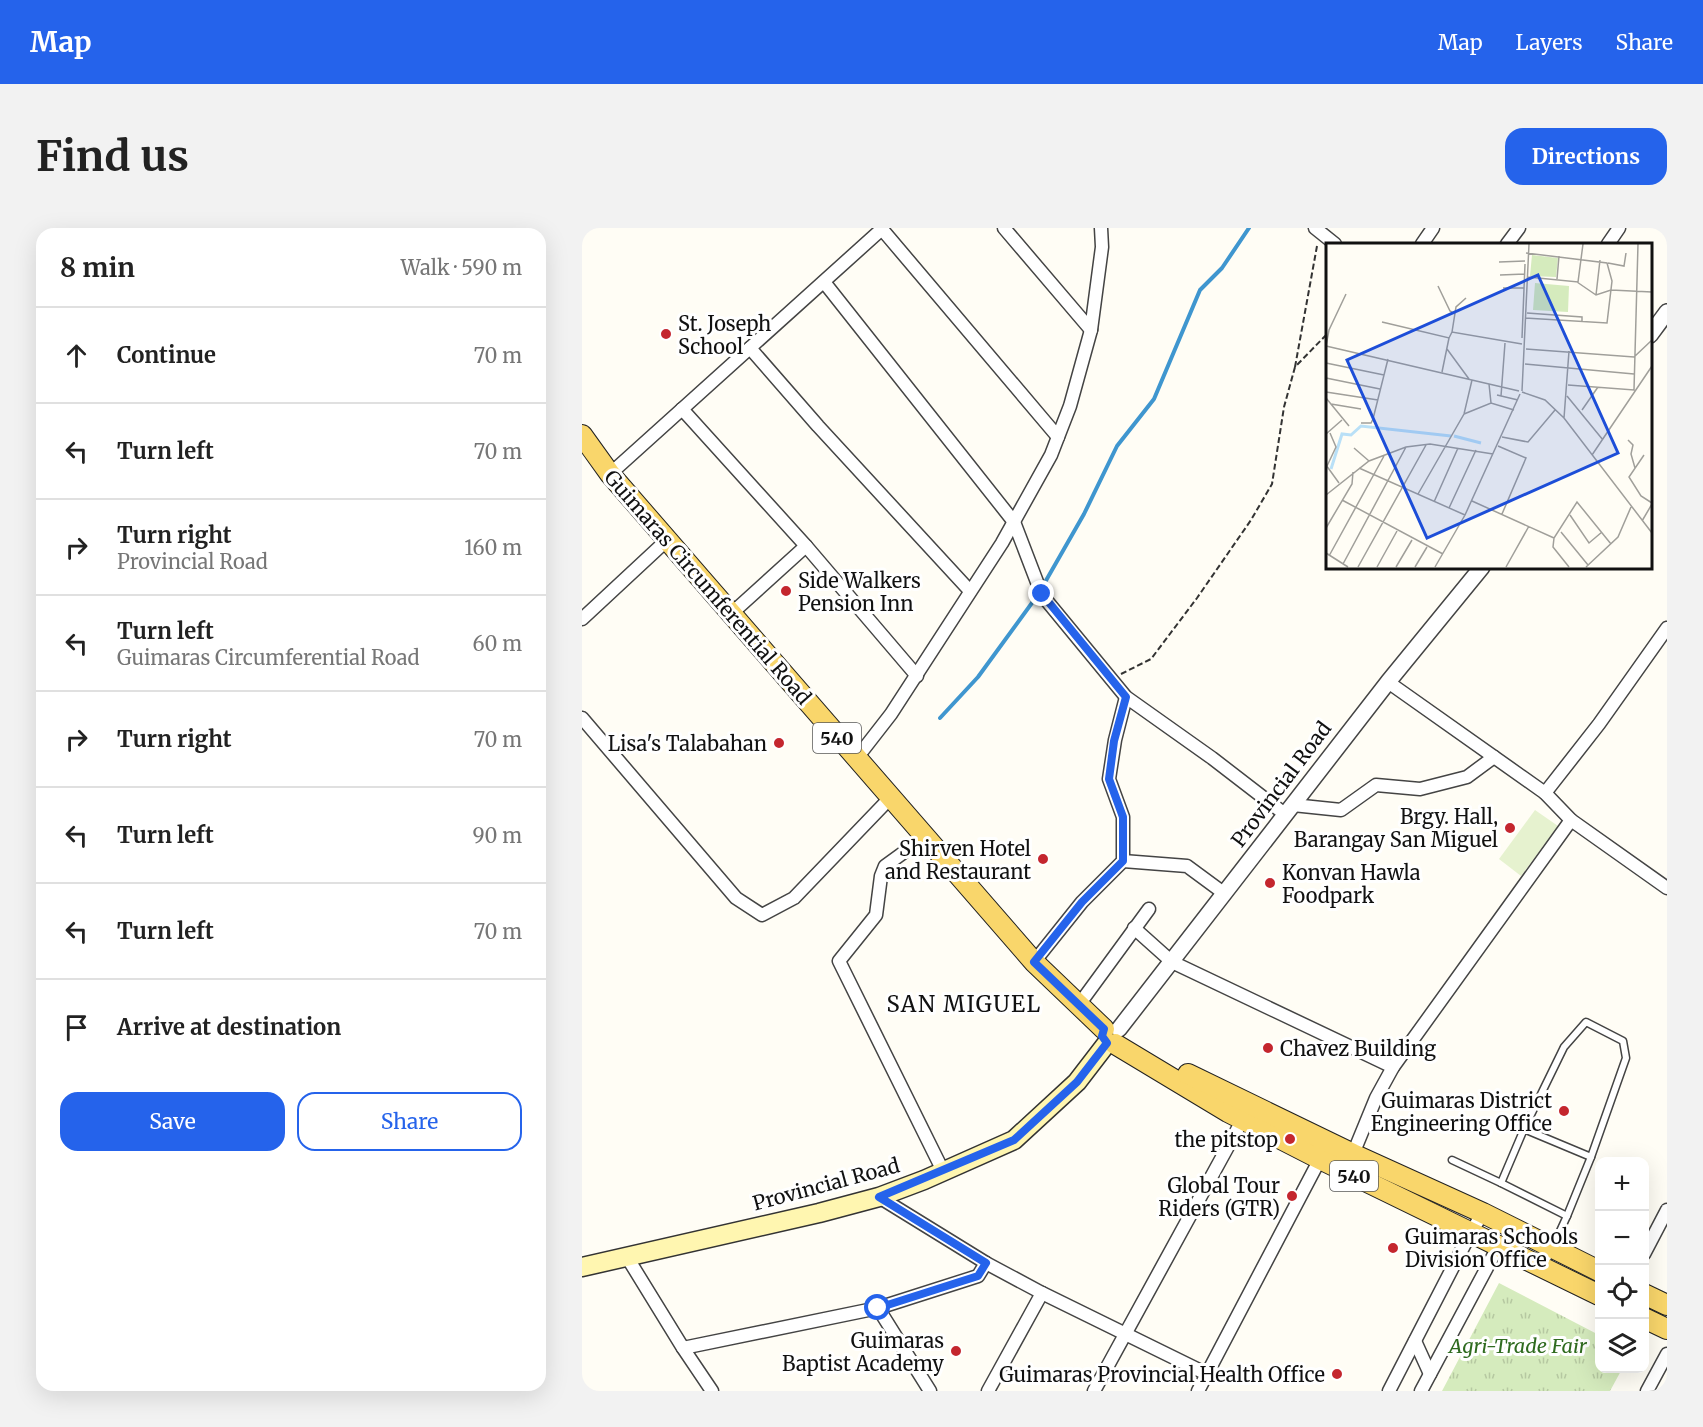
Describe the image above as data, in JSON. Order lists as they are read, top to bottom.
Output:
{
  "streets": {
    "main road": ["Guimaras Circumferential Road", "540", "Provincial Road"]
  },
  "crossings": [
    ["Guimaras Circumferential Road", "Provincial Road"]
  ],
  "districts": ["SAN MIGUEL"],
  "parks": ["Agri-Trade Fair"],
  "places": [
    "St. Joseph School",
    "Side Walkers Pension Inn",
    "Lisa's Talabahan",
    "Brgy. Hall, Barangay San Miguel",
    "Shirven Hotel and Restaurant",
    "Konvan Hawla Foodpark",
    "Chavez Building",
    "Guimaras District Engineering Office",
    "the pitstop",
    "Global Tour Riders (GTR)",
    "Guimaras Schools Division Office",
    "Guimaras Baptist Academy",
    "Guimaras Provincial Health Office"
  ],
  "page": {
    "header": "Map",
    "nav": ["Map", "Layers", "Share"],
    "buttons": [
      "Directions",
      ["Save", "Share"]
    ],
    "title": "Find us",
    "heading": ["8 min", "Walk · 590 m"],
    "list": [
      ["Continue", "70 m"],
      ["Turn left", "70 m"],
      ["Turn right", "Provincial Road", "160 m"],
      ["Turn left", "Guimaras Circumferential Road", "60 m"],
      ["Turn right", "70 m"],
      ["Turn left", "90 m"],
      ["Turn left", "70 m"],
      "Arrive at destination"
    ],
    "map_buttons": ["+", "−"]
  }
}
